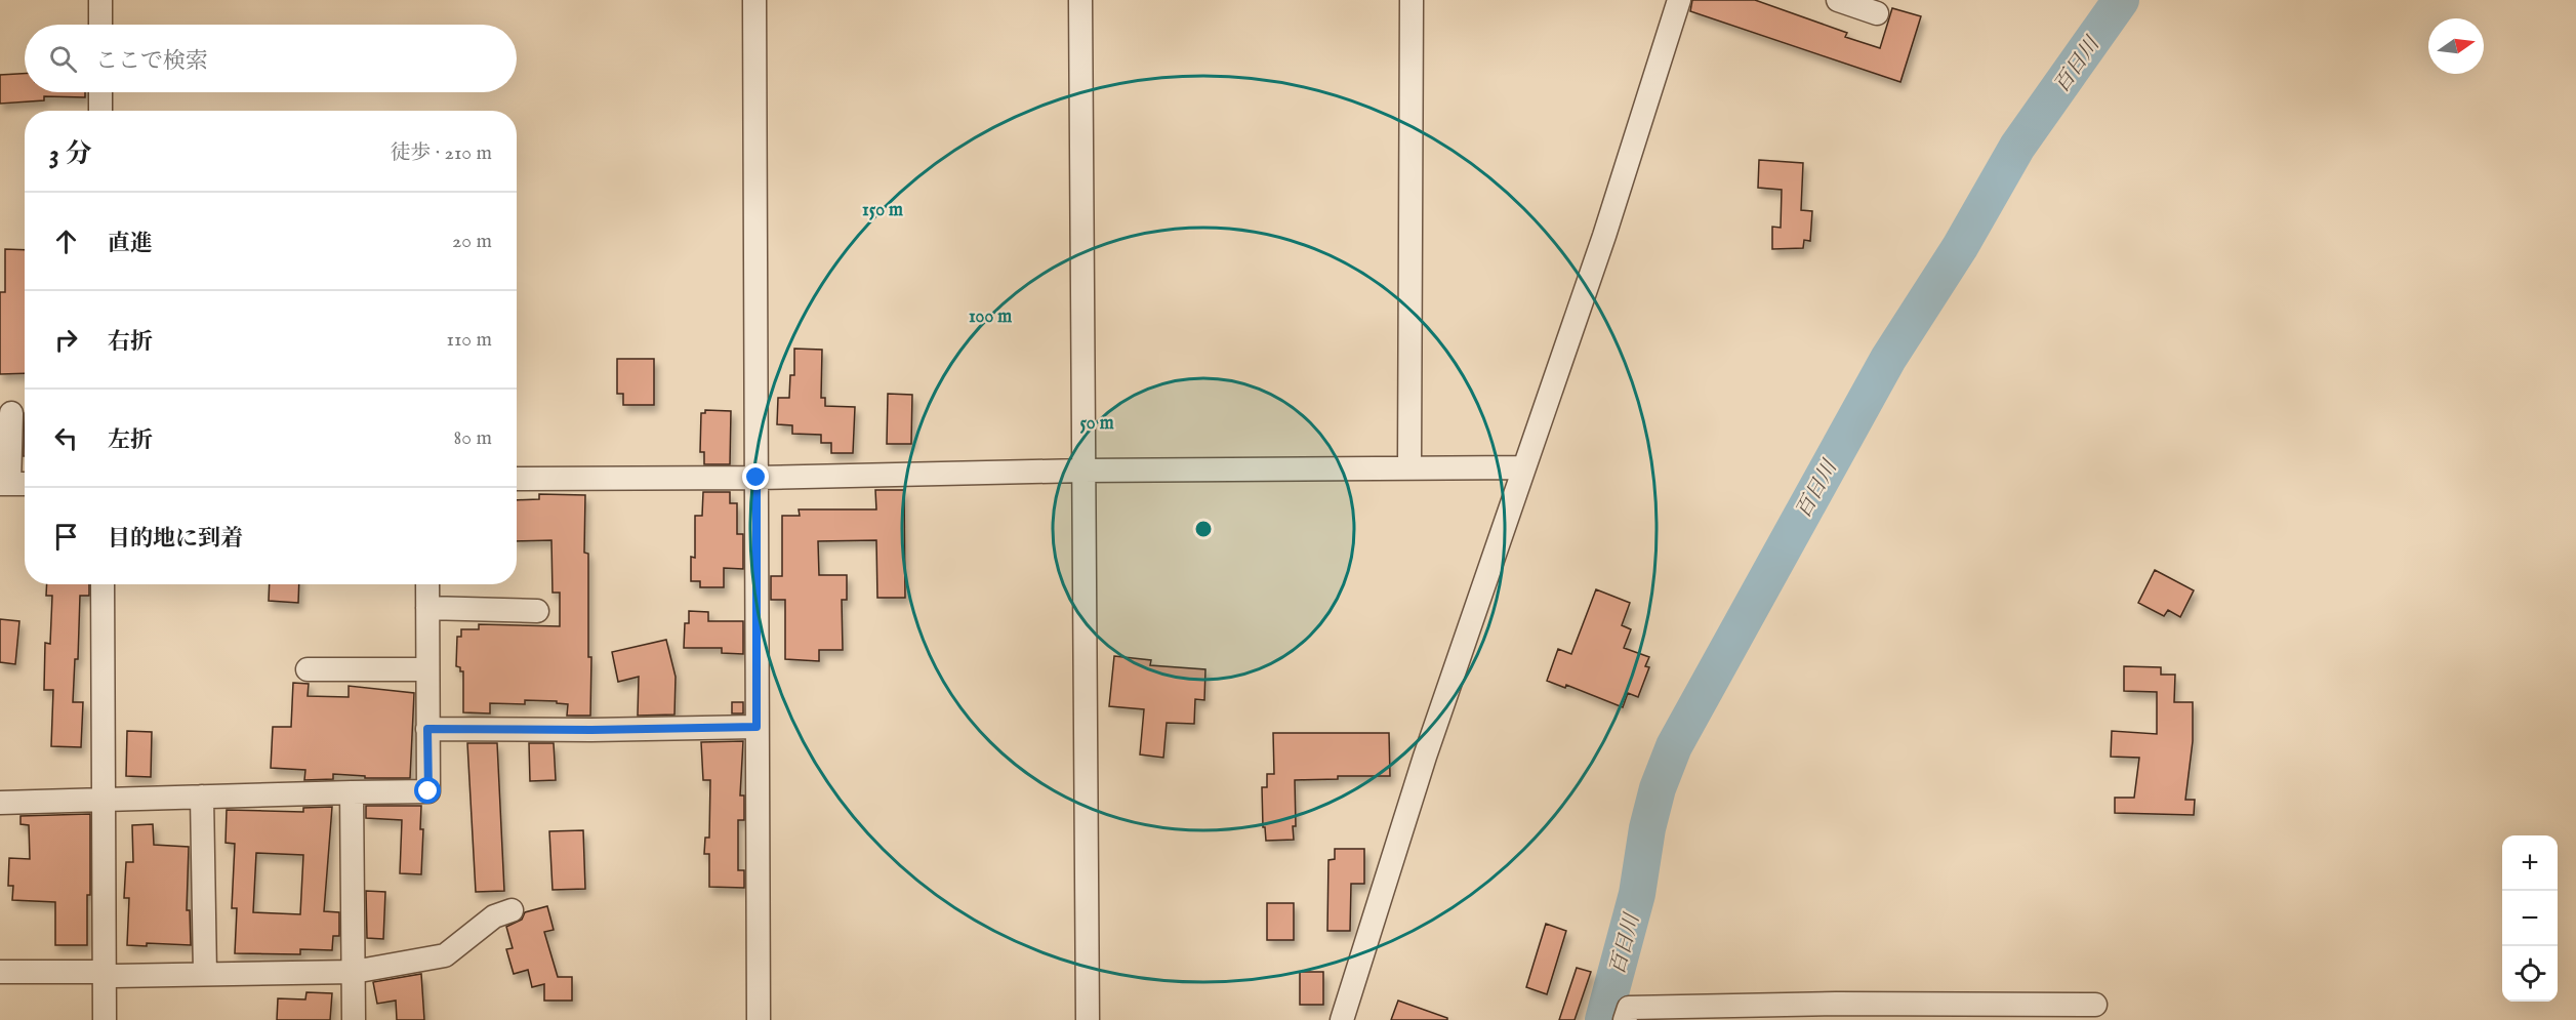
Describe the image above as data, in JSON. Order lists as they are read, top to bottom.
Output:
{
  "water": ["百日川"],
  "north": "right",
  "page": {
    "search": "ここで検索",
    "heading": ["3 分", "徒歩 · 210 m"],
    "list": [
      ["直進", "20 m"],
      ["右折", "110 m"],
      ["左折", "80 m"],
      "目的地に到着"
    ],
    "map_buttons": ["+", "−"]
  },
  "rings": ["150 m", "100 m", "50 m"]
}
